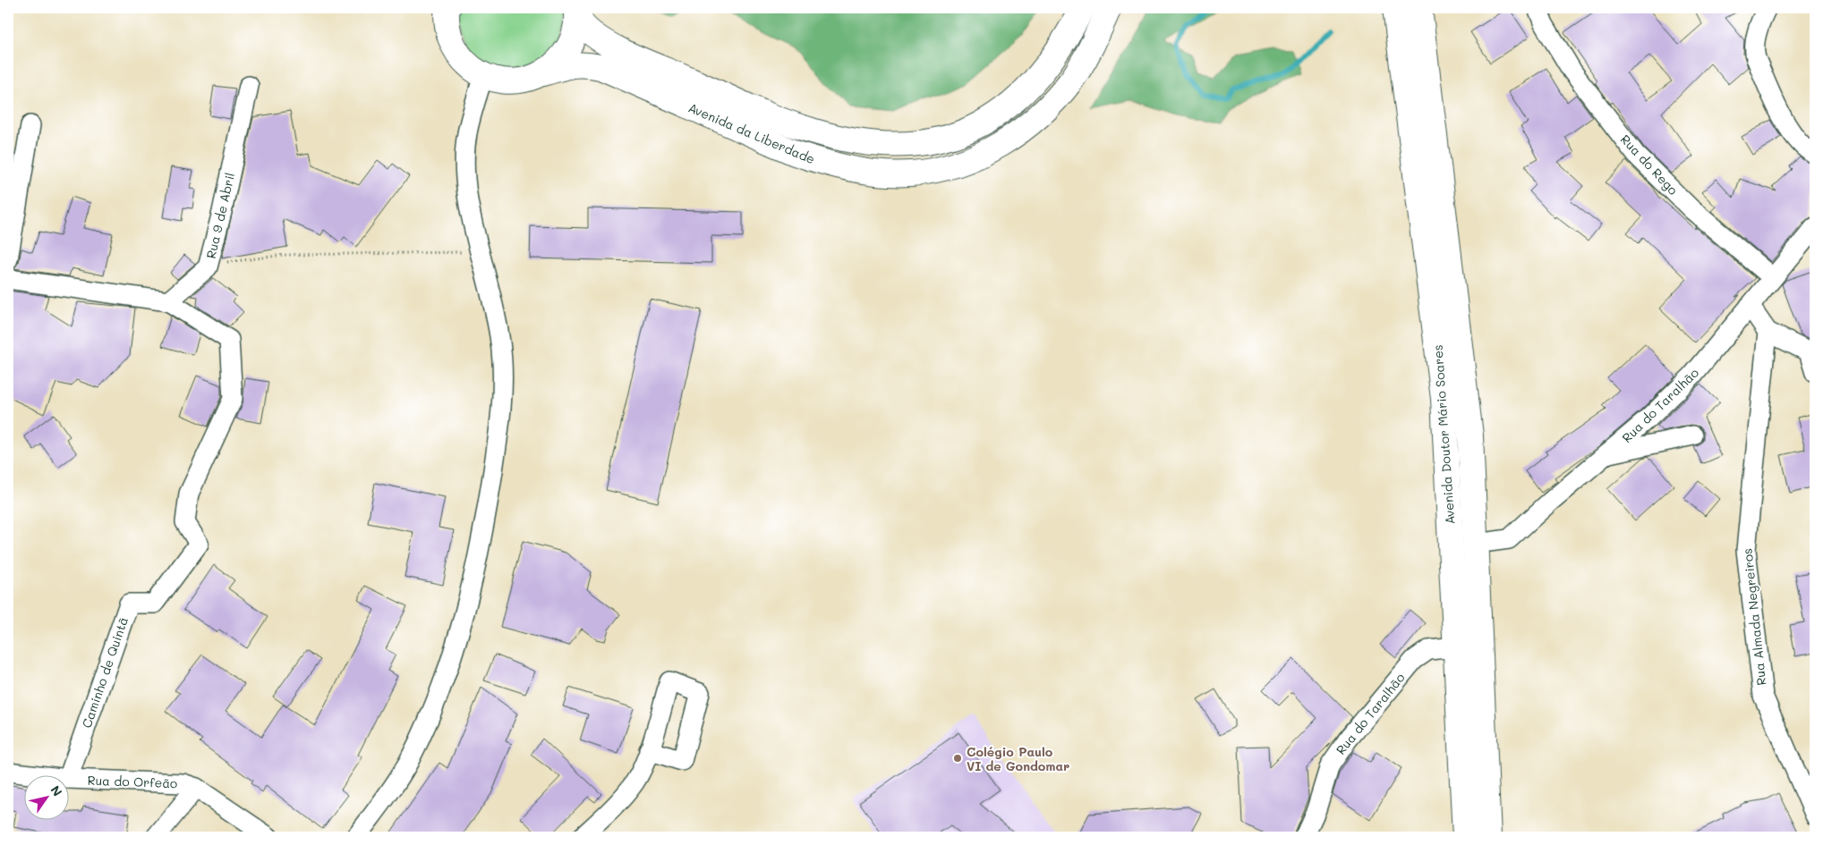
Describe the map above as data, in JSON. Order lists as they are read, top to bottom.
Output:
{
  "streets": {
    "main road": ["Avenida da Liberdade", "Avenida Doutor Mário Soares"],
    "street": [
      "Rua do Rego",
      "Rua 9 de Abril",
      "Rua do Taralhão",
      "Rua Almada Negreiros",
      "Caminho de Quintã",
      "Rua do Orfeão"
    ]
  },
  "crossings": [
    ["Rua do Rego", "Rua do Taralhão"],
    ["Rua 9 de Abril", "Caminho de Quintã"],
    ["Rua do Taralhão", "Avenida Doutor Mário Soares"]
  ],
  "places": ["Colégio Paulo VI de Gondomar"],
  "north": "top right"
}
